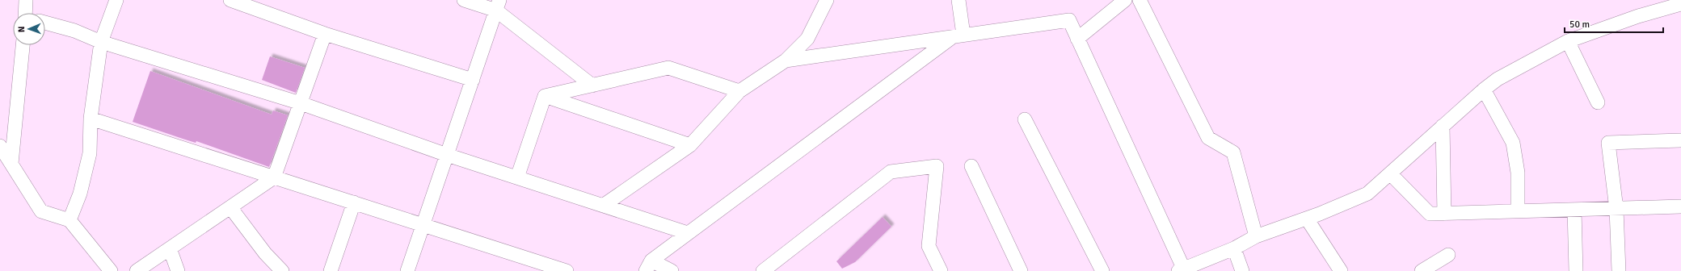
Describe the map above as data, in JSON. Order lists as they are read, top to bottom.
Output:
{
  "scale_bar": "50 m",
  "north": "left"
}
